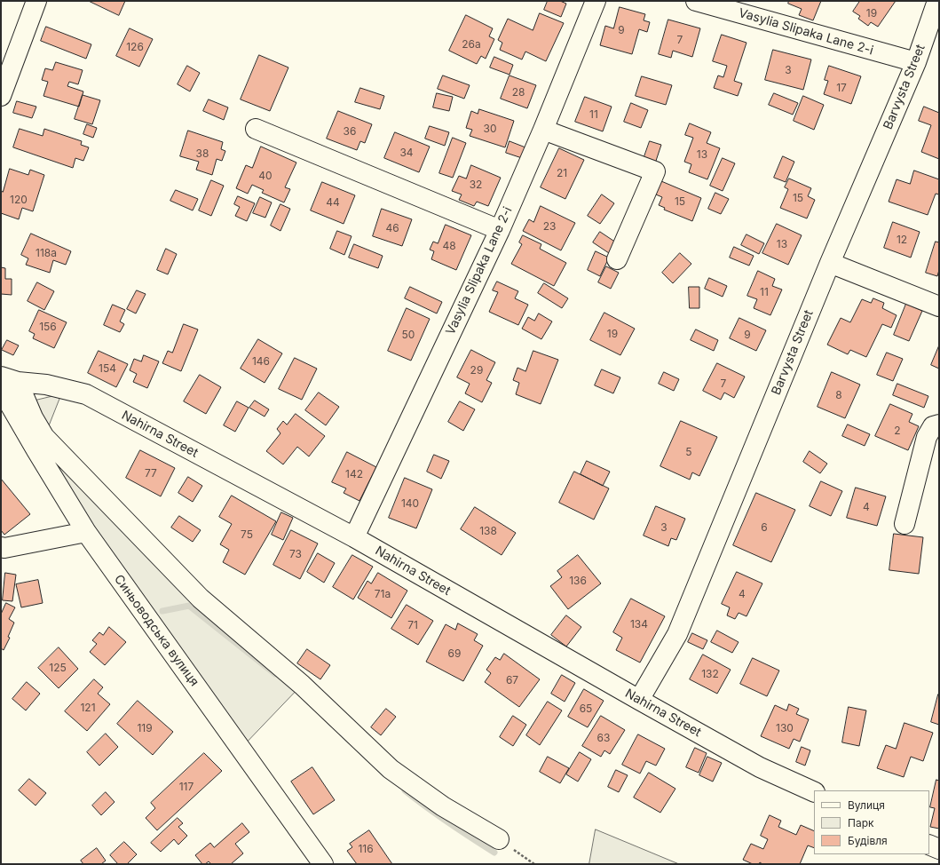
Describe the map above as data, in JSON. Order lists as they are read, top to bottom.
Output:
{
  "streets": {
    "street": [
      "Vasylia Slipaka Lane 2-i",
      "Barvysta Street",
      "Nahirna Street",
      "Синьоводська вулиця"
    ]
  },
  "crossings": [
    ["Vasylia Slipaka Lane 2-i", "Barvysta Street"],
    ["Vasylia Slipaka Lane 2-i", "Nahirna Street"],
    ["Barvysta Street", "Nahirna Street"],
    ["Nahirna Street", "Синьоводська вулиця"]
  ],
  "house_numbers": [
    "19",
    "9",
    "7",
    "26а",
    "126",
    "3",
    "17",
    "28",
    "11",
    "30",
    "36",
    "34",
    "38",
    "13",
    "21",
    "40",
    "32",
    "15",
    "120",
    "15",
    "44",
    "23",
    "46",
    "12",
    "13",
    "48",
    "118а",
    "11",
    "156",
    "19",
    "50",
    "9",
    "146",
    "154",
    "29",
    "7",
    "8",
    "2",
    "5",
    "77",
    "142",
    "140",
    "4",
    "3",
    "6",
    "138",
    "75",
    "73",
    "136",
    "71а",
    "4",
    "134",
    "71",
    "69",
    "125",
    "132",
    "67",
    "121",
    "65",
    "119",
    "130",
    "63",
    "117",
    "116"
  ],
  "legend": ["Вулиця", "Парк", "Будівля"]
}
